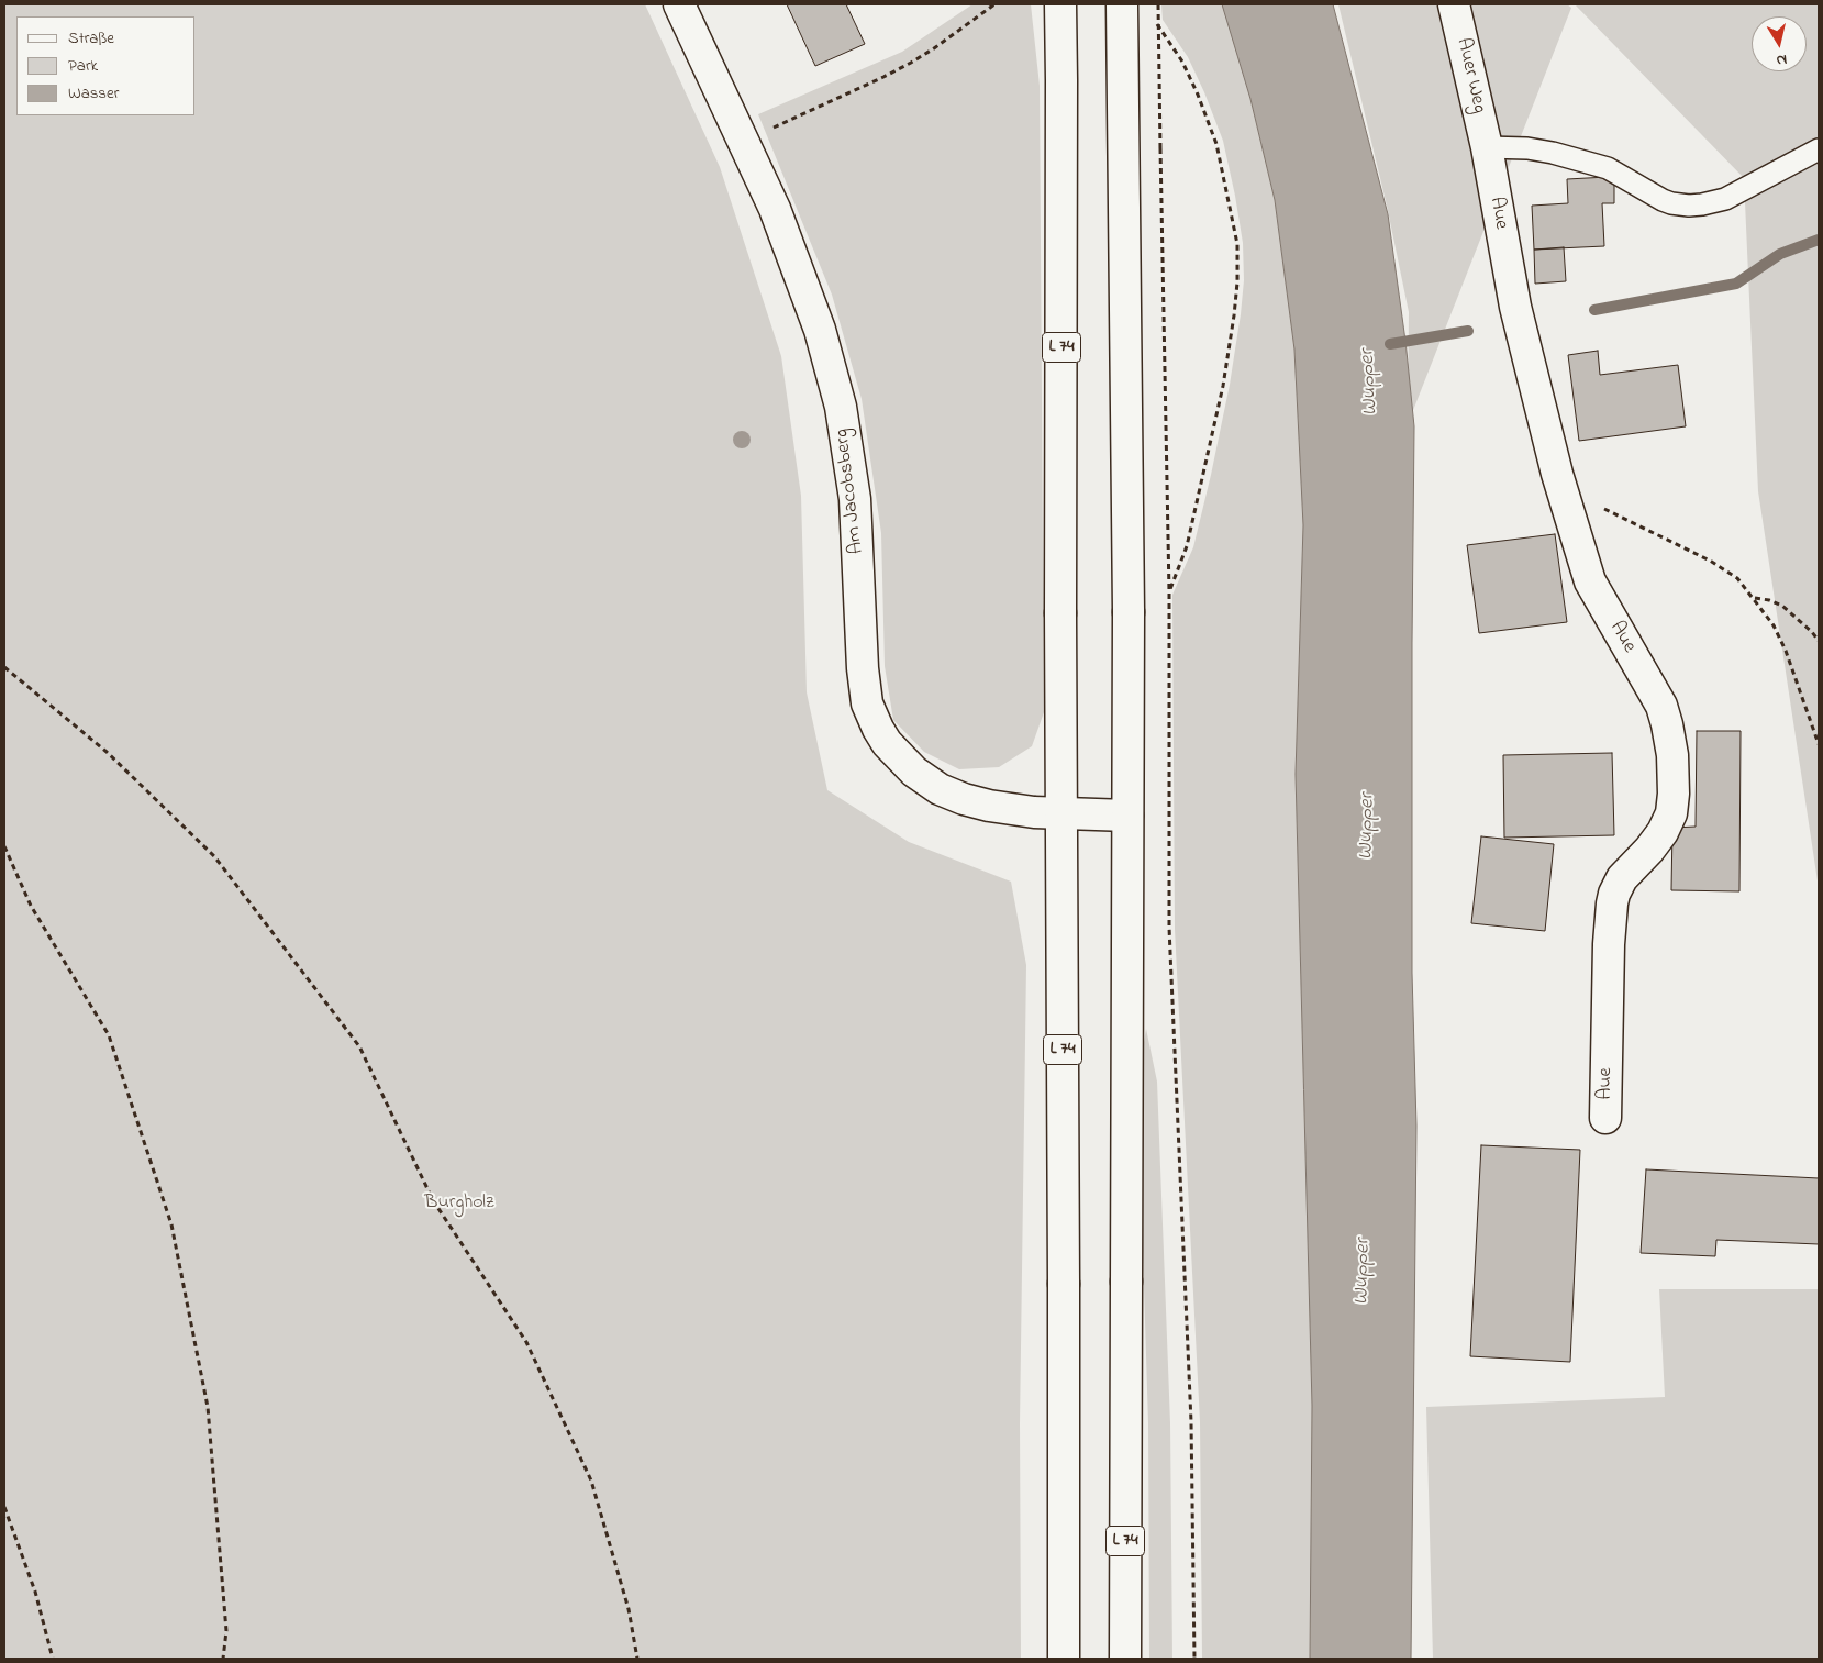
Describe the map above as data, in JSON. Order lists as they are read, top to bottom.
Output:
{
  "streets": {
    "main road": [
      "Auer Weg",
      "Aue",
      "L 74",
      "Am Jacobsberg"
    ]
  },
  "crossings": [
    ["Auer Weg", "Aue"],
    ["L 74", "Am Jacobsberg"]
  ],
  "water": ["Wupper"],
  "parks": ["Burgholz"],
  "legend": ["Straße", "Park", "Wasser"],
  "north": "bottom"
}
